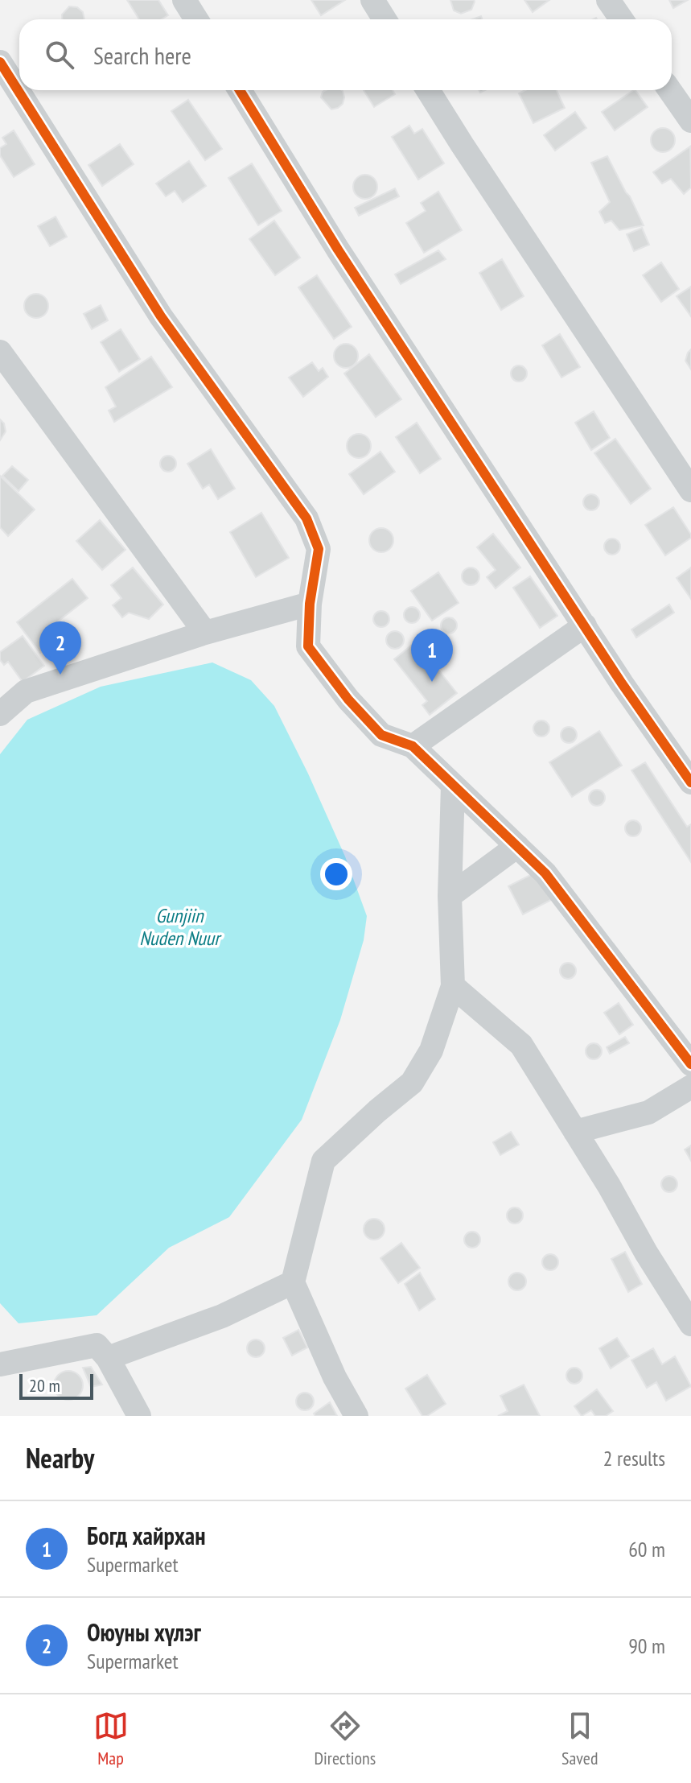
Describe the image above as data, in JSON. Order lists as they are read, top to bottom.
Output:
{
  "water": ["Gunjiin Nuden Nuur"],
  "scale_bar": "20 m",
  "page": {
    "search": "Search here",
    "pins": ["2", "1"],
    "scale": "20 m",
    "heading": ["Nearby", "2 results"],
    "list": [
      {
        "mark": "1",
        "name": "Богд хайрхан",
        "note": "Supermarket",
        "value": "60 m"
      },
      {
        "mark": "2",
        "name": "Оюуны хүлэг",
        "note": "Supermarket",
        "value": "90 m"
      }
    ],
    "nav": ["Map", "Directions", "Saved"]
  }
}
